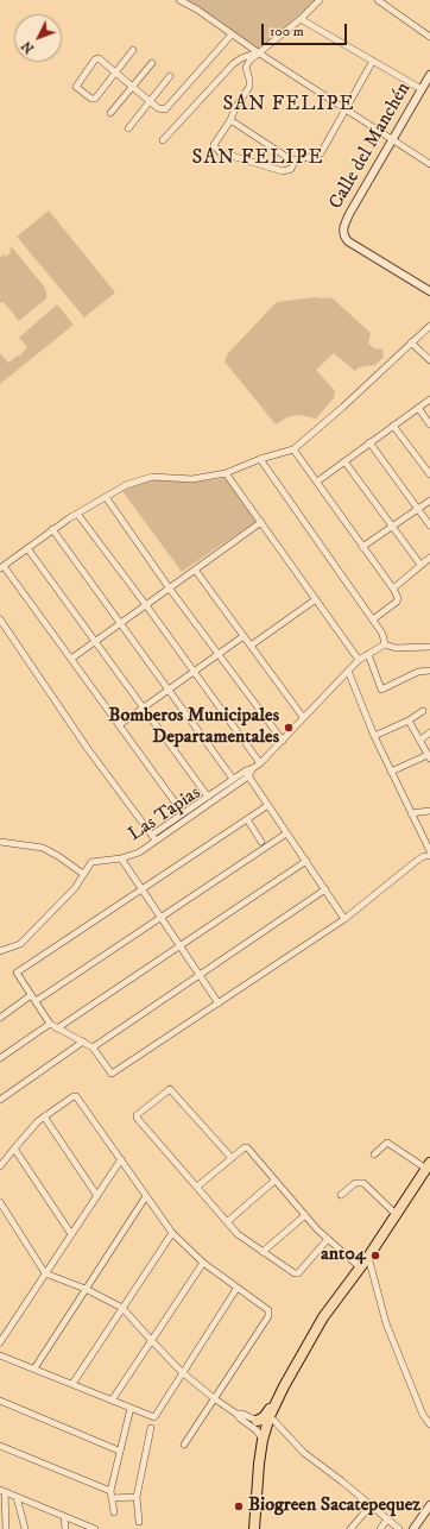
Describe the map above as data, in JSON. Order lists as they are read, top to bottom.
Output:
{
  "streets": {
    "street": ["Calle del Manchén", "Las Tapias"]
  },
  "districts": ["SAN FELIPE", "SAN FELIPE"],
  "places": ["Bomberos Municipales Departamentales", "ant04", "Biogreen Sacatepequez"],
  "scale_bar": "100 m",
  "north": "bottom left"
}
